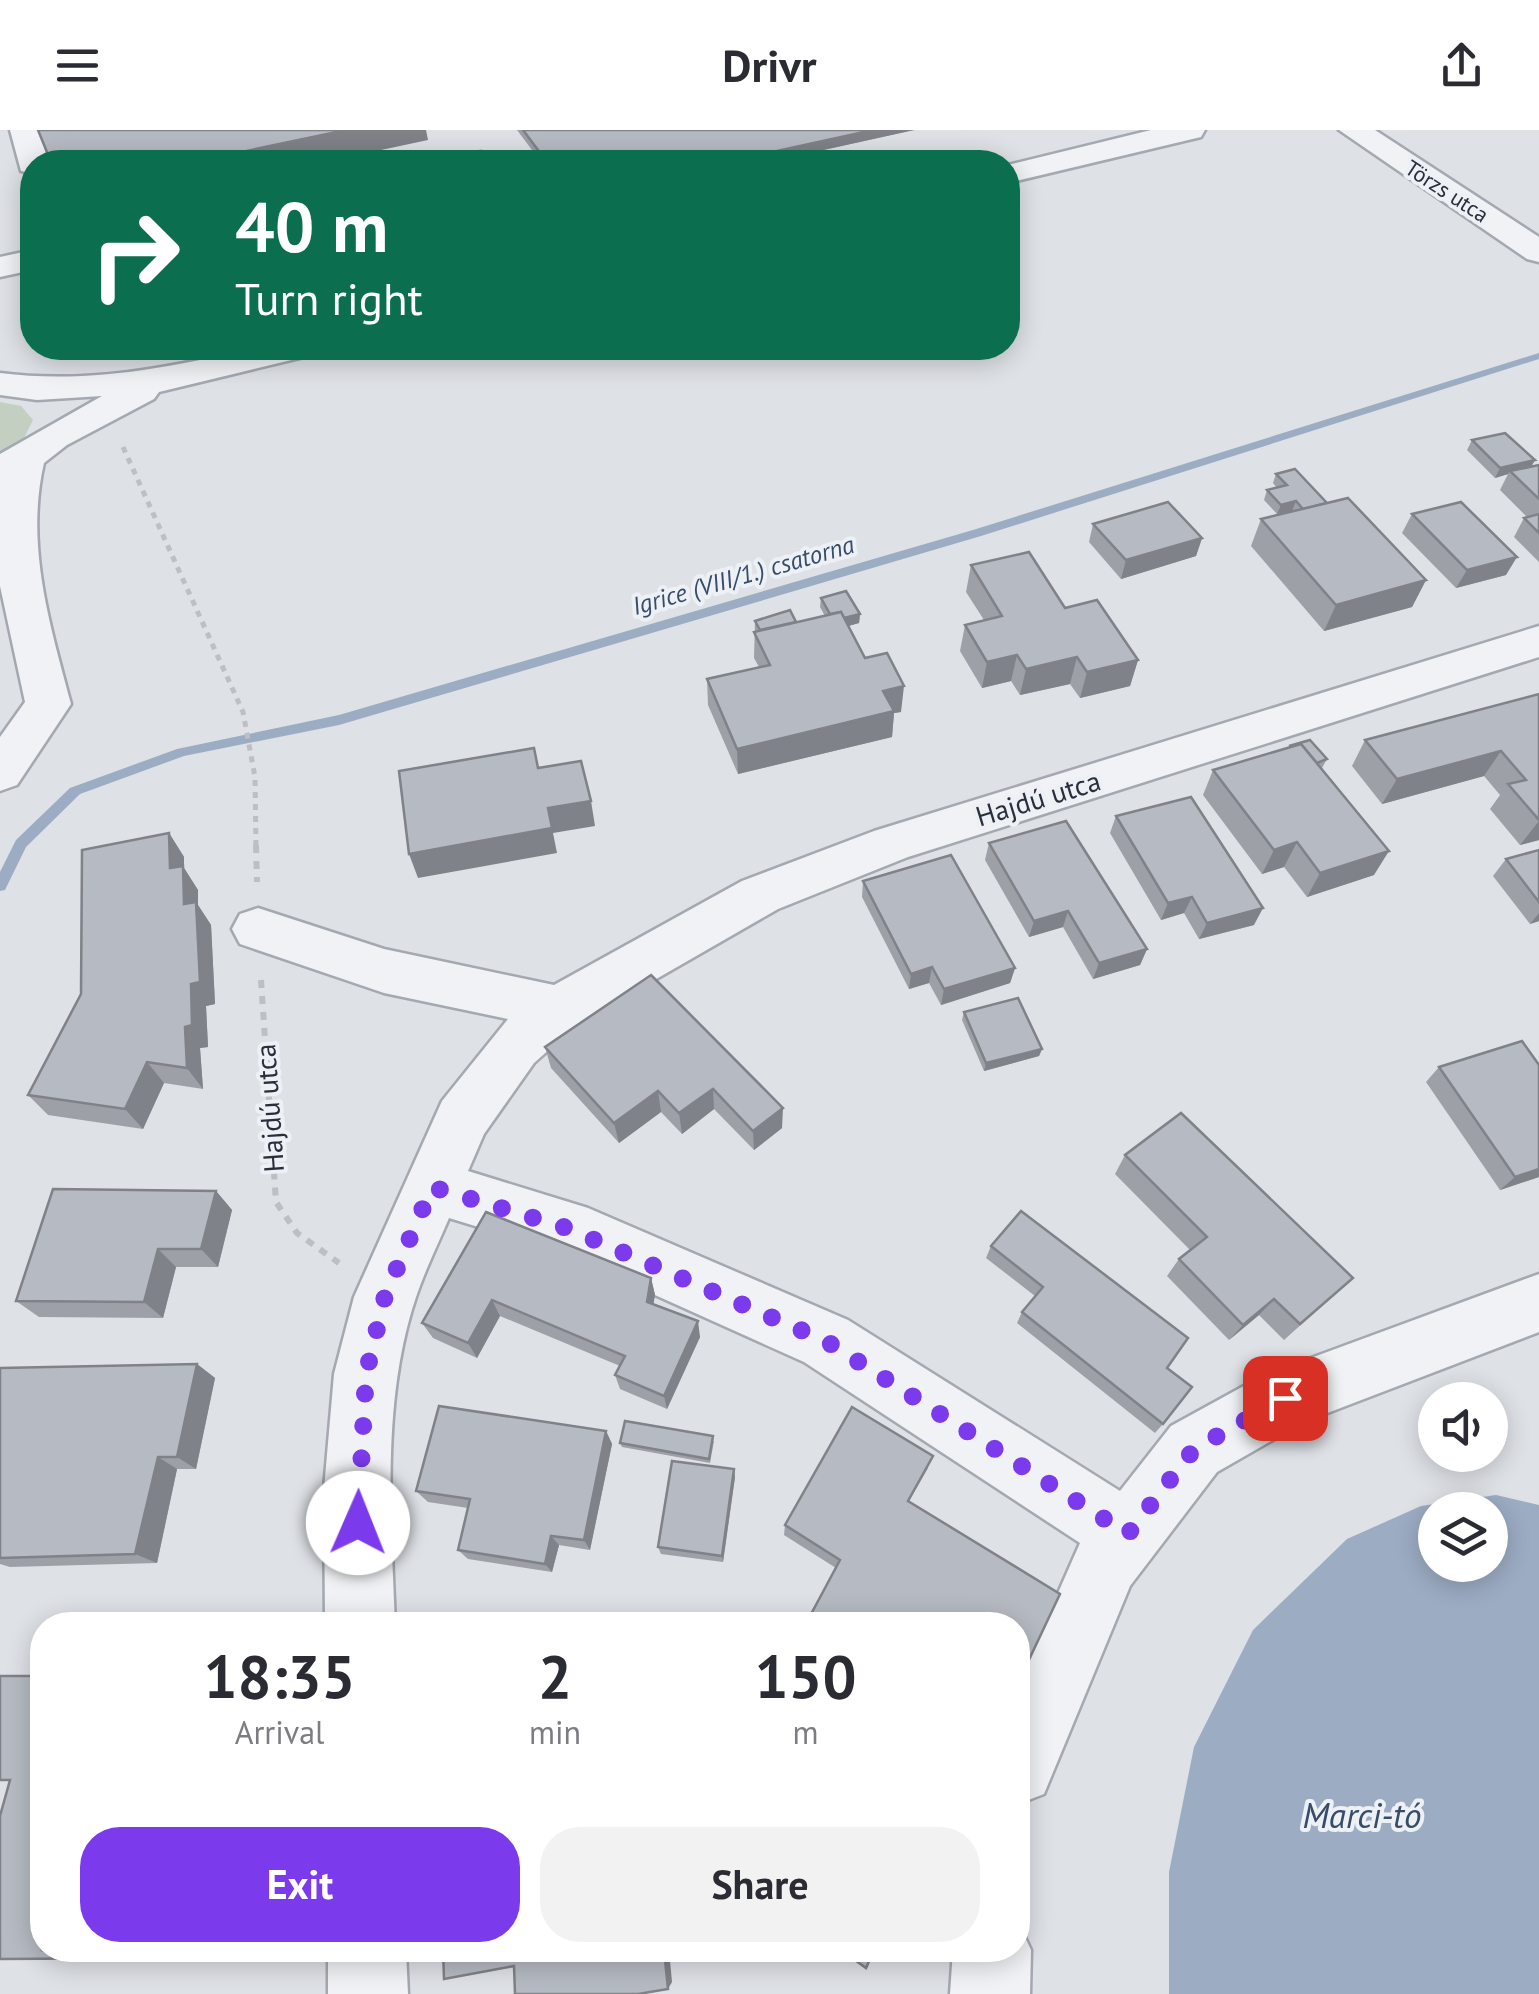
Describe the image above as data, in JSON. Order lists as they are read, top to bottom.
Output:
{
  "streets": {
    "street": ["Törzs utca", "Hajdú utca"]
  },
  "water": ["Igrice (VIII/1.) csatorna", "Marci-tó"],
  "page": {
    "header": "Drivr",
    "turn": ["40 m", "Turn right"],
    "eta": [
      "18:35",
      "Arrival",
      "2",
      "min",
      "150",
      "m"
    ],
    "buttons": ["Exit", "Share"]
  }
}
